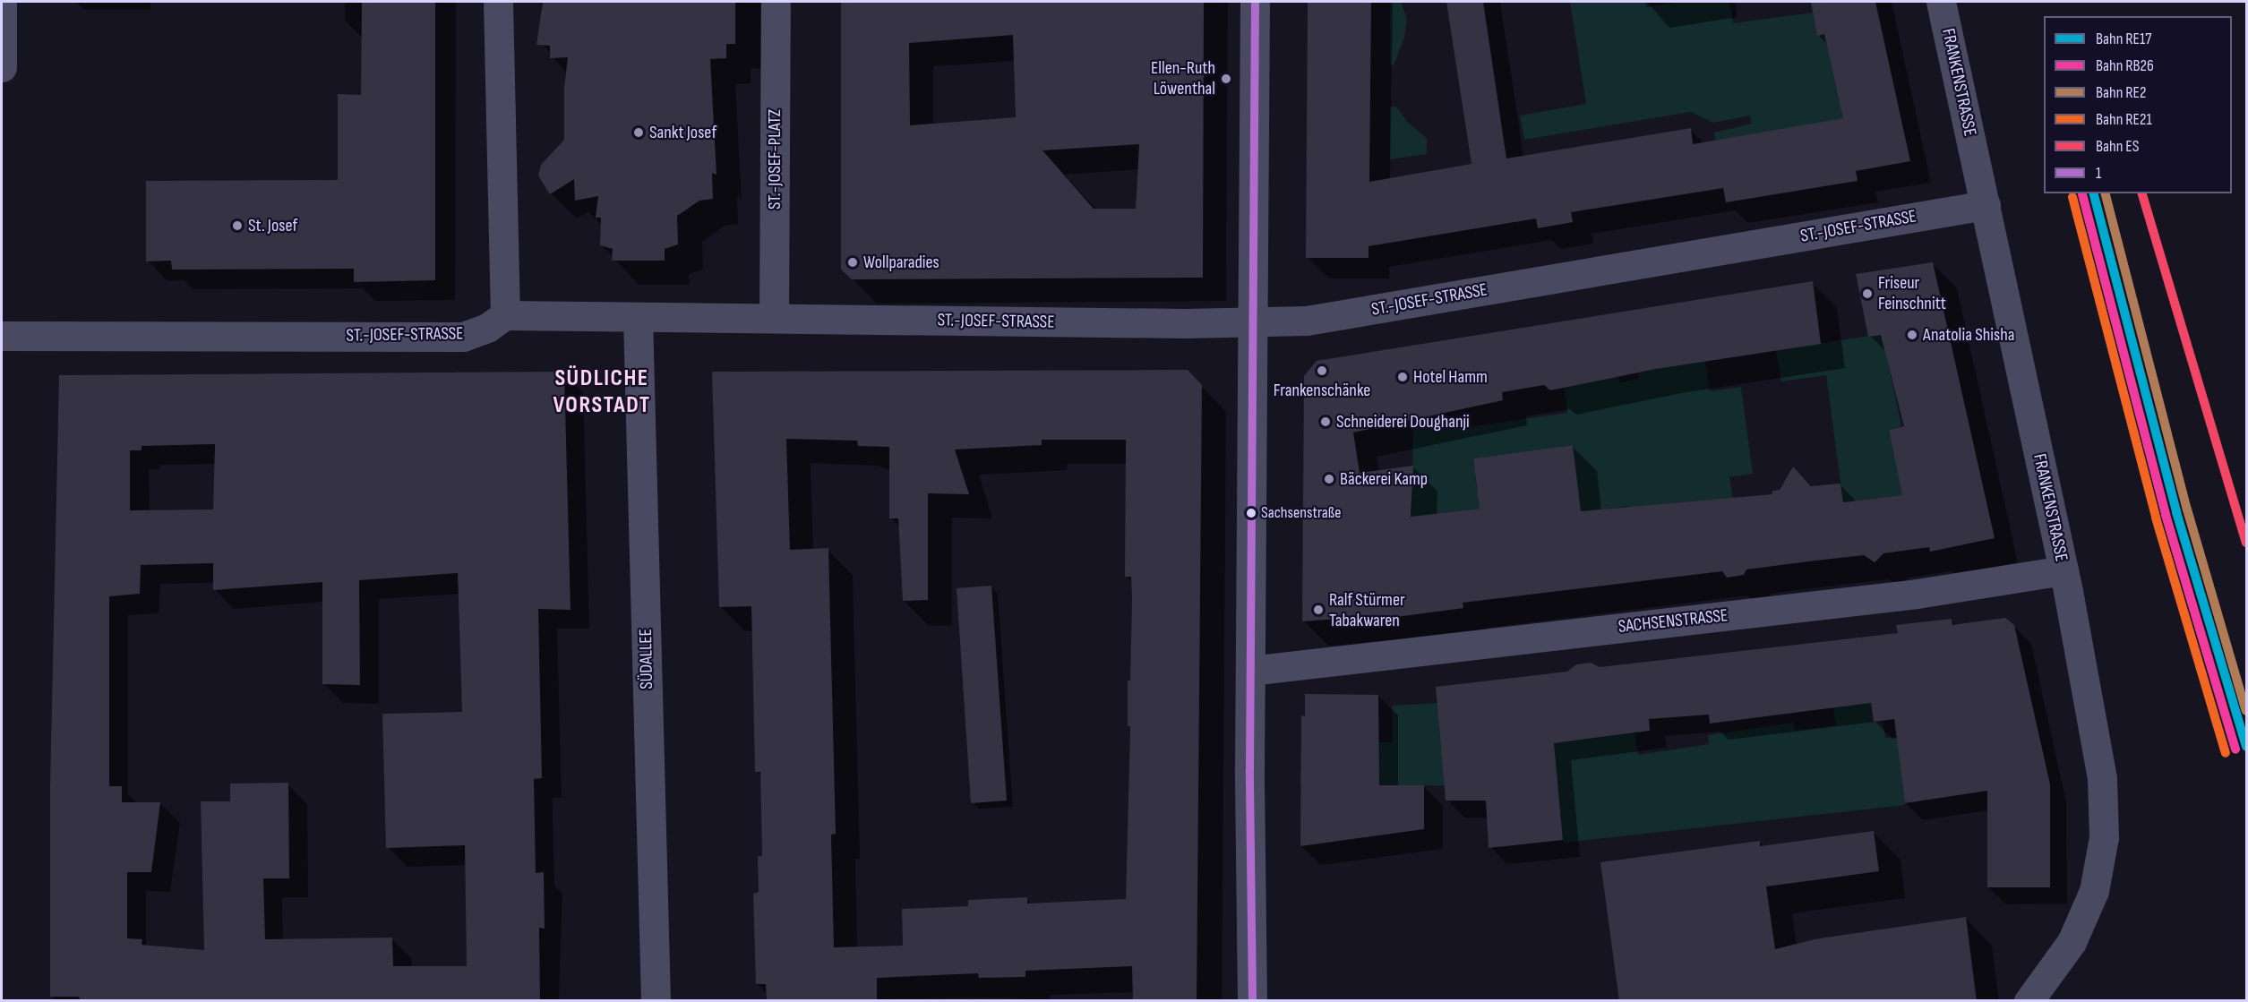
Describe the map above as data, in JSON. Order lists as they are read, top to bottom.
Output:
{
  "streets": {
    "street": [
      "FRANKENSTRASSE",
      "ST.-JOSEF-PLATZ",
      "ST.-JOSEF-STRASSE",
      "SACHSENSTRASSE",
      "SÜDALLEE"
    ]
  },
  "crossings": [
    ["FRANKENSTRASSE", "ST.-JOSEF-STRASSE"],
    ["FRANKENSTRASSE", "SACHSENSTRASSE"],
    ["ST.-JOSEF-PLATZ", "ST.-JOSEF-STRASSE"],
    ["ST.-JOSEF-STRASSE", "SÜDALLEE"]
  ],
  "districts": ["SÜDLICHE VORSTADT"],
  "places": [
    "Ellen-Ruth Löwenthal",
    "Sankt Josef",
    "St. Josef",
    "Wollparadies",
    "Friseur Feinschnitt",
    "Anatolia Shisha",
    "Frankenschänke",
    "Hotel Hamm",
    "Schneiderei Doughanji",
    "Bäckerei Kamp",
    "Sachsenstraße",
    "Ralf Stürmer Tabakwaren"
  ],
  "lines": [
    "transit line 1",
    "rail line RE17",
    "rail line RE2",
    "rail line ES",
    "rail line RB26",
    "rail line RE21"
  ],
  "legend": [
    "Bahn RE17",
    "Bahn RB26",
    "Bahn RE2",
    "Bahn RE21",
    "Bahn ES",
    "1"
  ]
}
